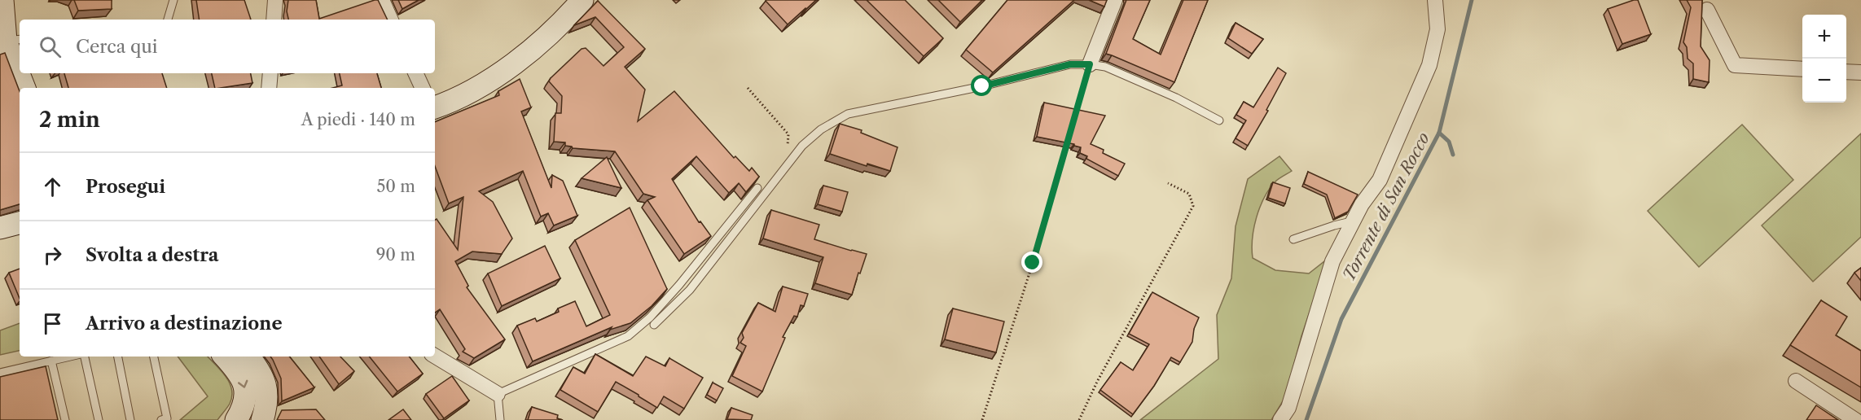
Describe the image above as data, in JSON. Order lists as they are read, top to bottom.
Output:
{
  "water": ["Torrente di San Rocco"],
  "page": {
    "map_buttons": ["+", "−"],
    "search": "Cerca qui",
    "heading": ["2 min", "A piedi · 140 m"],
    "list": [
      ["Prosegui", "50 m"],
      ["Svolta a destra", "90 m"],
      "Arrivo a destinazione"
    ]
  }
}
